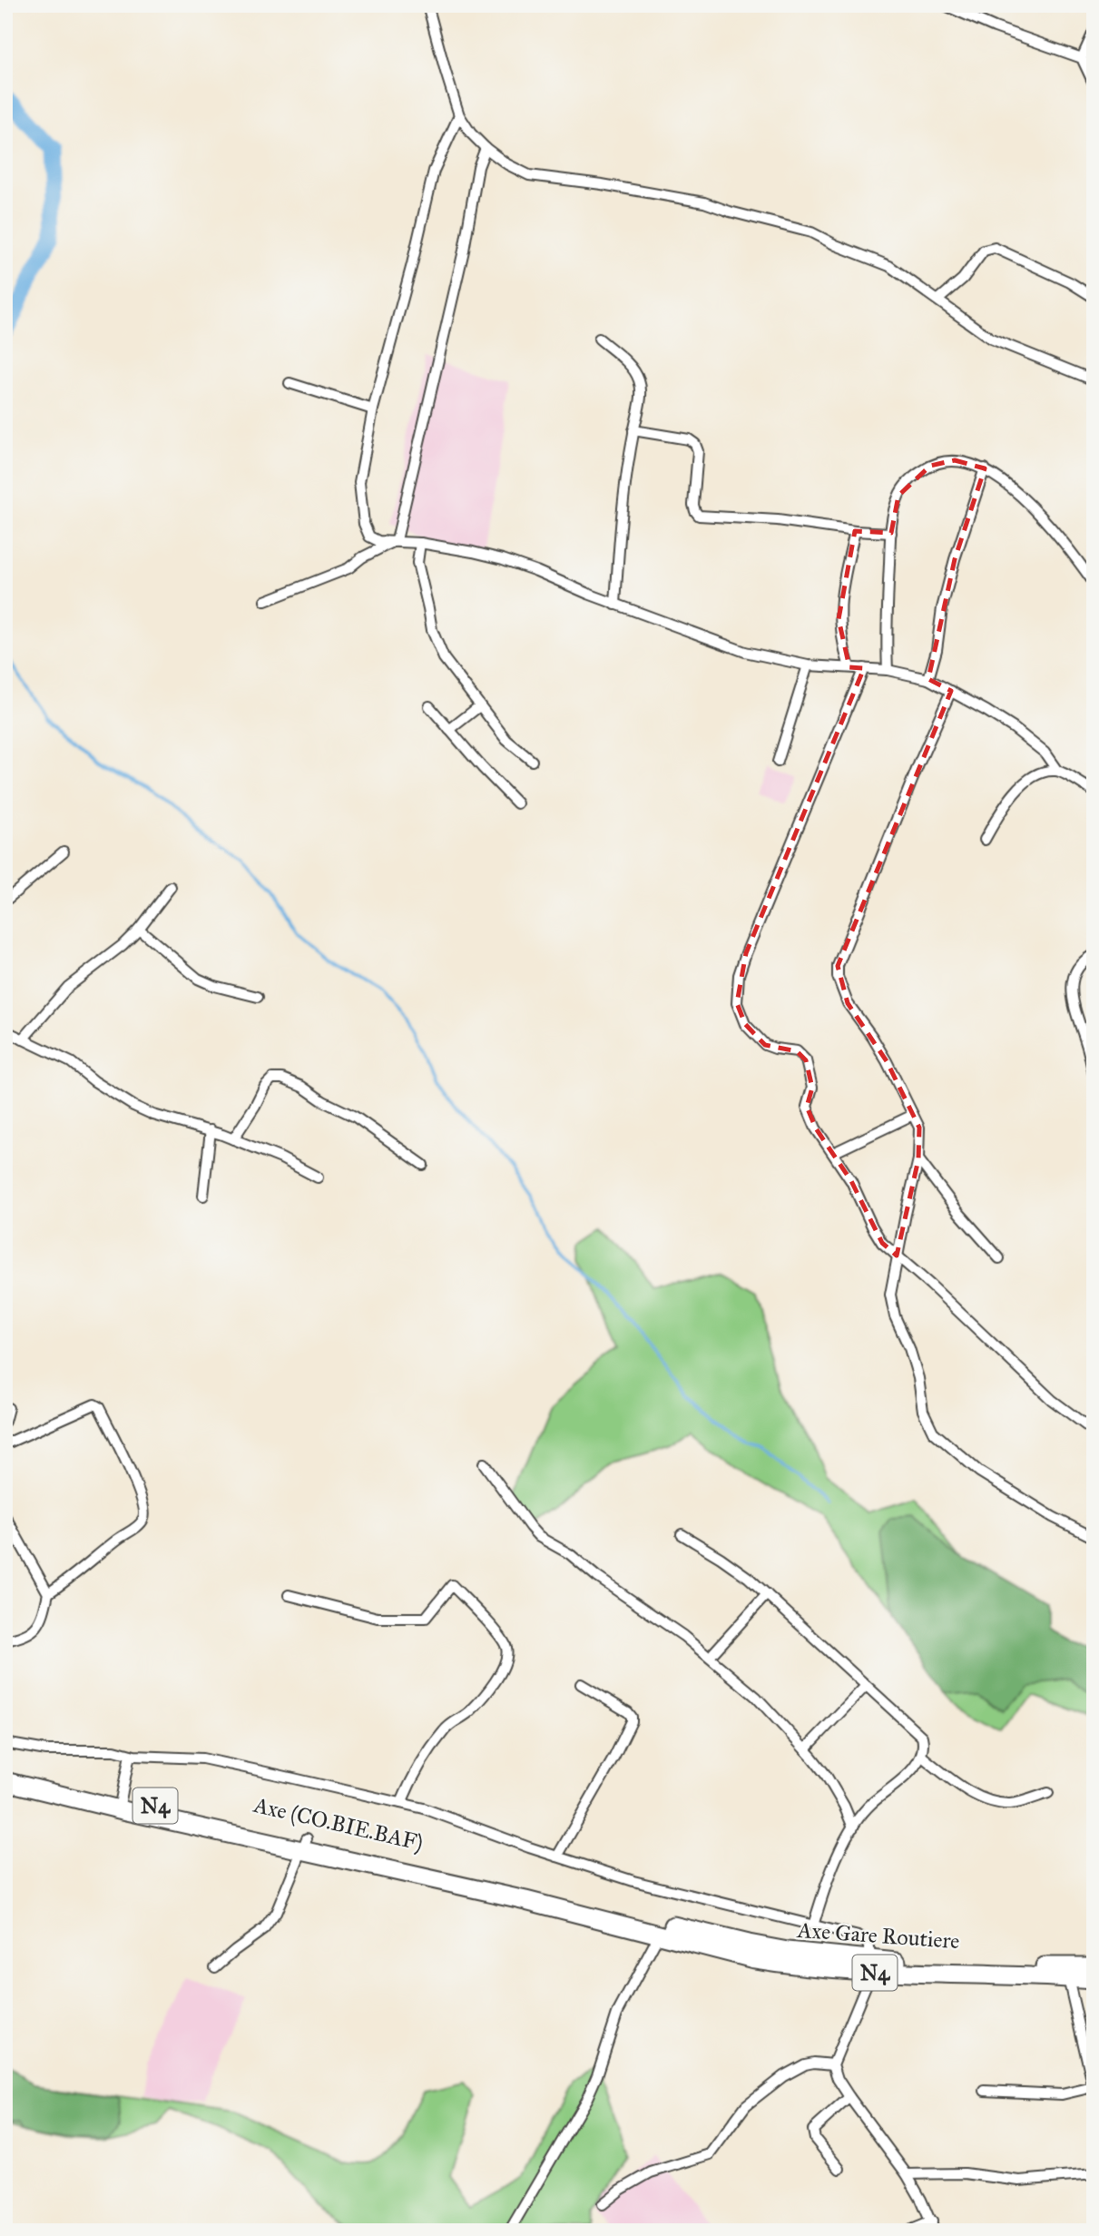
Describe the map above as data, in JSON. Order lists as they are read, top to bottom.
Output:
{
  "streets": {
    "highway": ["N4", "Axe (CO.BIE.BAF)", "Axe Gare Routiere"]
  },
  "crossings": [
    ["Axe (CO.BIE.BAF)", "Axe Gare Routiere"]
  ]
}
